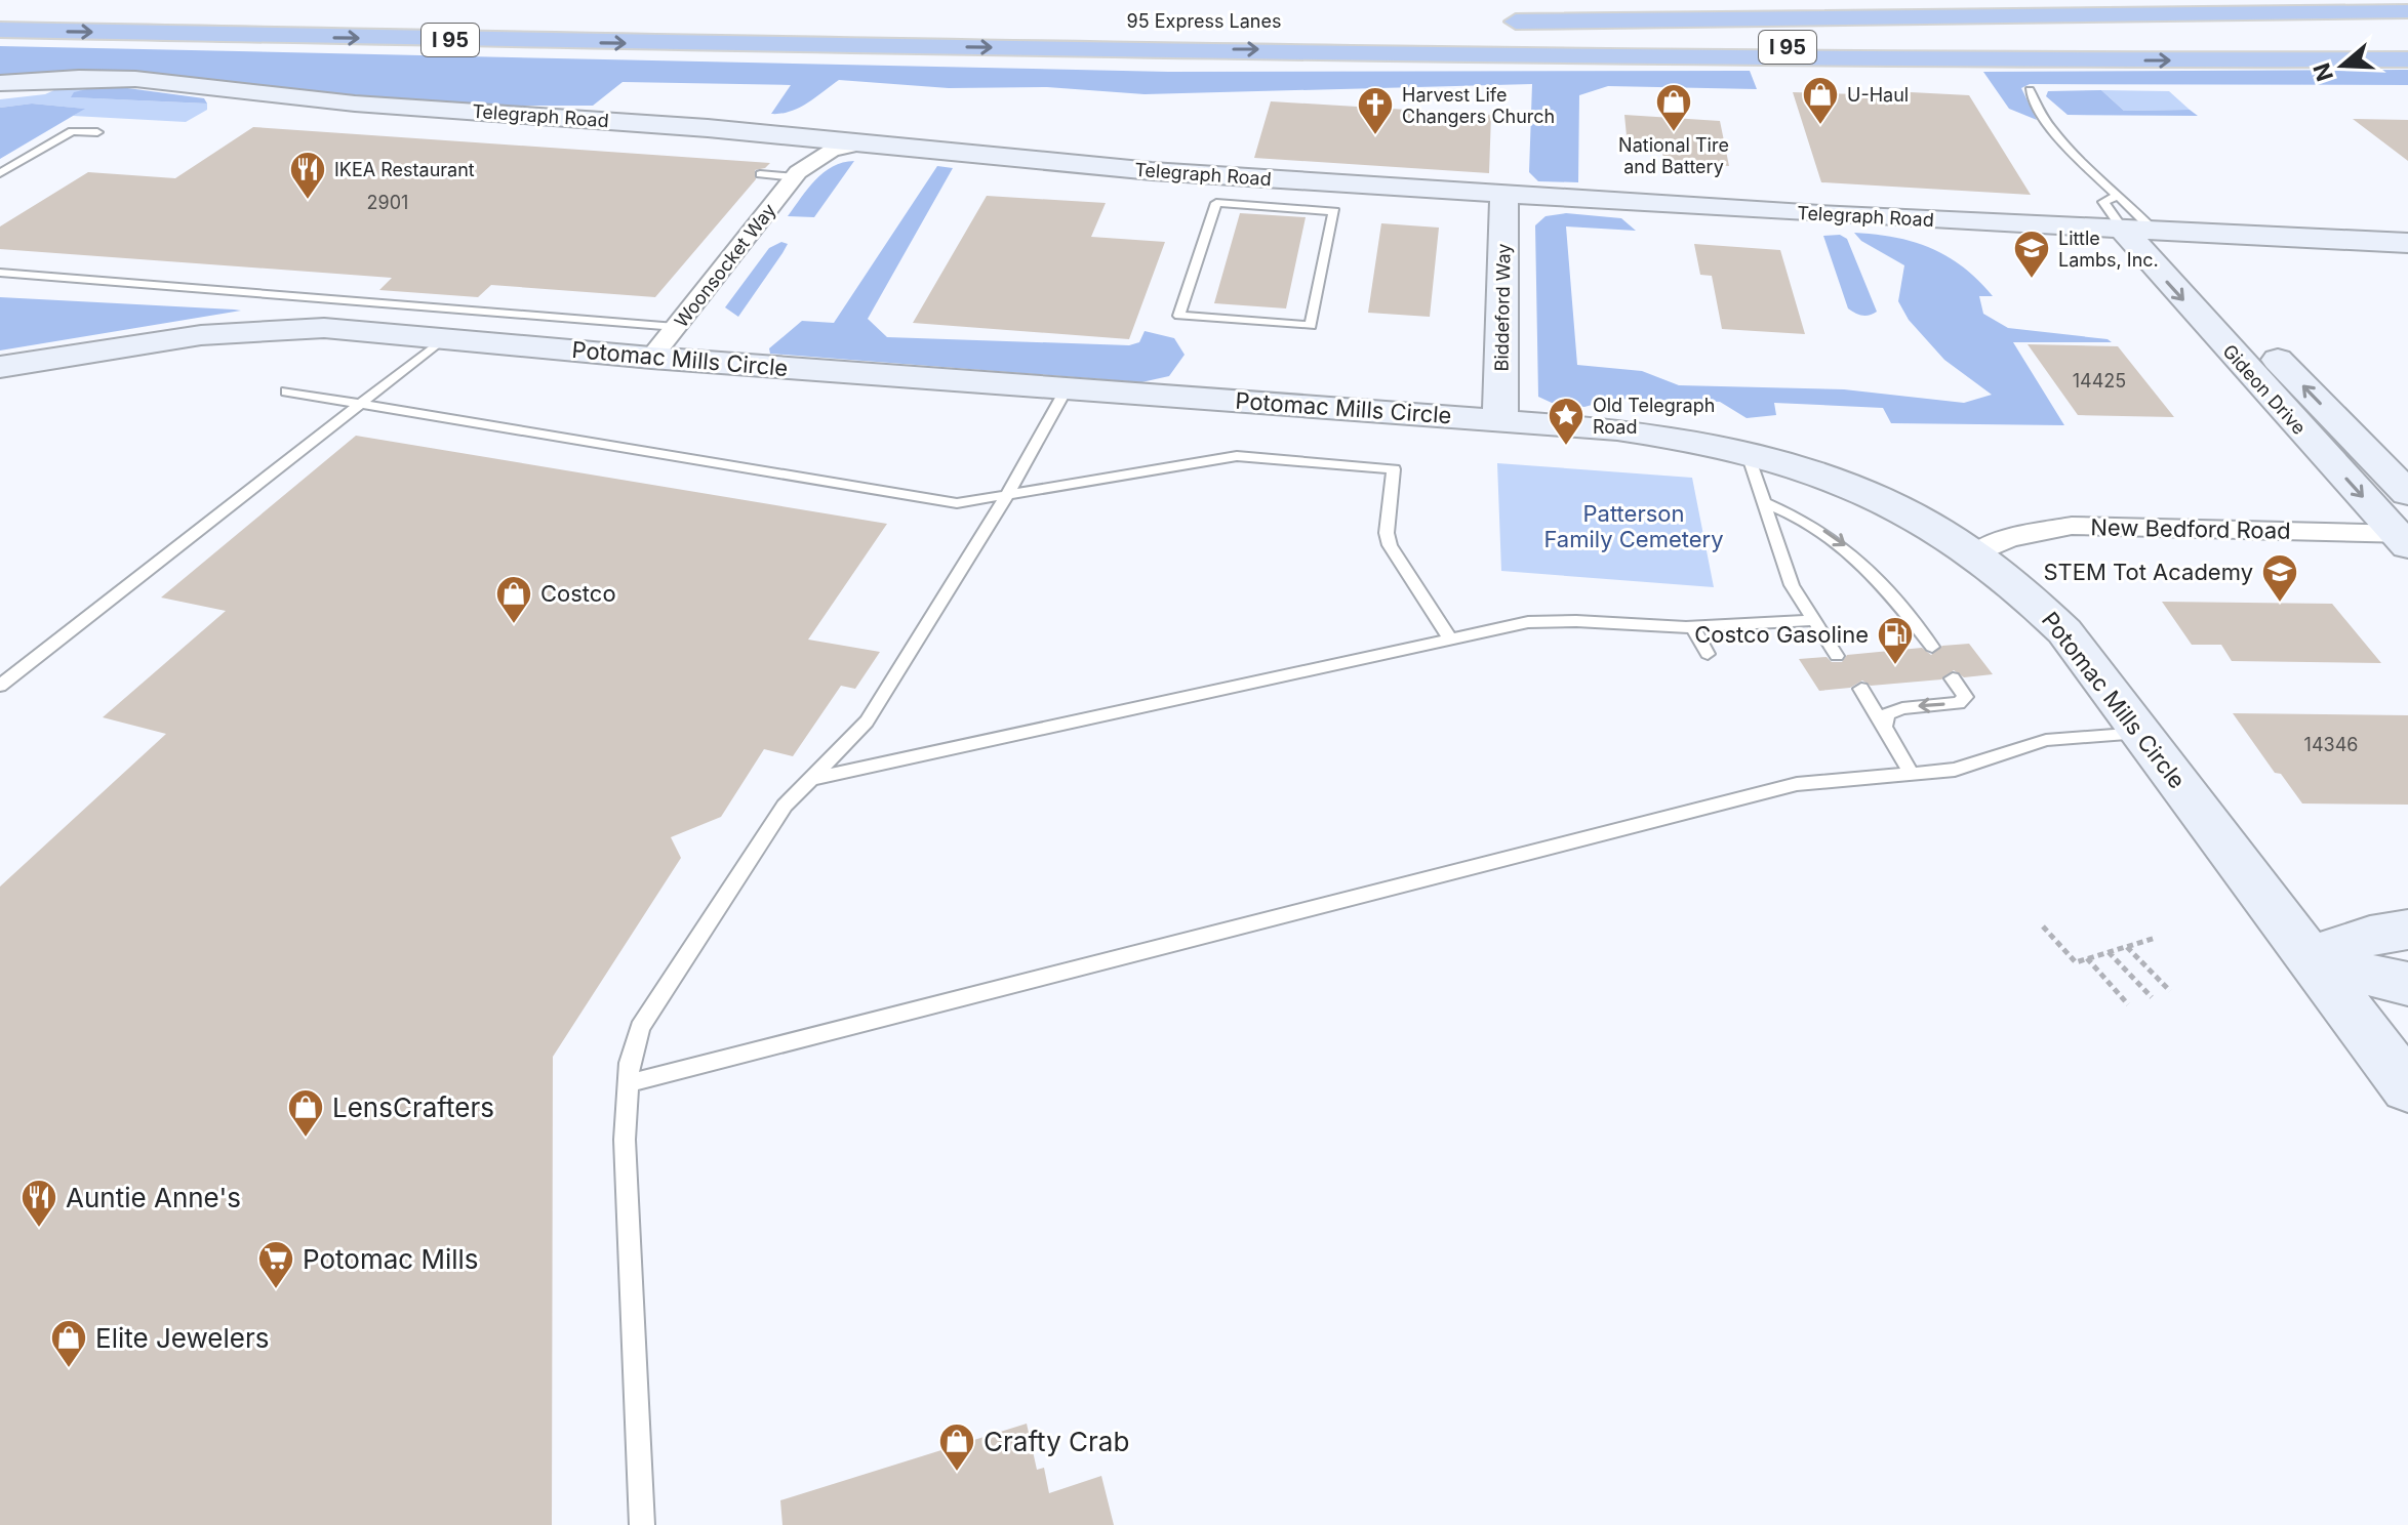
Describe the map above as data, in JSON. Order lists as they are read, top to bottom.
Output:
{
  "streets": {
    "highway": ["I 95"],
    "street": [
      "Telegraph Road",
      "Woonsocket Way",
      "Biddeford Way",
      "Potomac Mills Circle",
      "Gideon Drive",
      "New Bedford Road"
    ]
  },
  "crossings": [
    ["Telegraph Road", "Woonsocket Way"],
    ["Telegraph Road", "Biddeford Way"],
    ["Telegraph Road", "Gideon Drive"],
    ["Woonsocket Way", "Potomac Mills Circle"],
    ["Biddeford Way", "Potomac Mills Circle"],
    ["Potomac Mills Circle", "New Bedford Road"],
    ["Gideon Drive", "New Bedford Road"]
  ],
  "parks": ["Patterson Family Cemetery"],
  "places": {
    "shop": [
      "U-Haul",
      "National Tire and Battery",
      "Costco",
      "LensCrafters",
      "Elite Jewelers",
      "Crafty Crab"
    ],
    "church": ["Harvest Life Changers Church"],
    "restaurant": ["IKEA Restaurant", "Auntie Anne's"],
    "school or university": ["Little Lambs, Inc.", "STEM Tot Academy"],
    "place": ["Old Telegraph Road"],
    "fuel station": ["Costco Gasoline"],
    "supermarket": ["Potomac Mills"]
  },
  "house_numbers": ["2901", "14425", "14346"],
  "north": "left"
}
